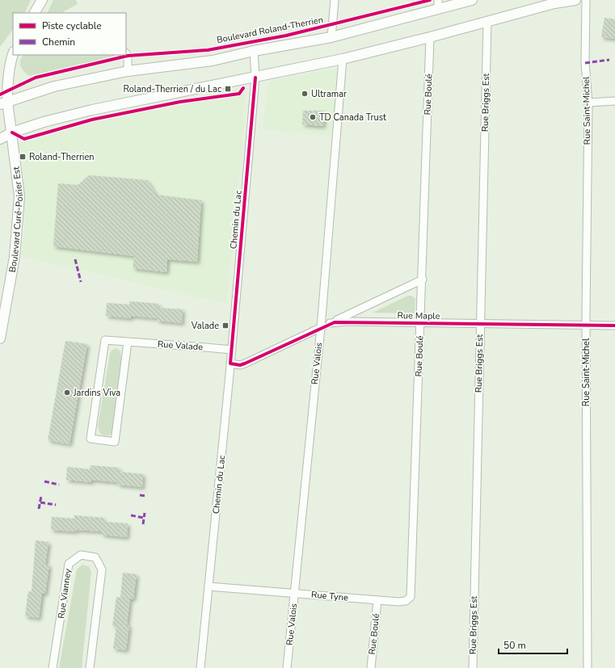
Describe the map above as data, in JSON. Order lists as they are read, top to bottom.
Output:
{
  "streets": {
    "main road": ["Boulevard Roland-Therrien", "Boulevard Curé-Poirier Est"],
    "street": [
      "Rue Boulé",
      "Rue Briggs Est",
      "Rue Saint-Michel",
      "Chemin du Lac",
      "Rue Maple",
      "Rue Valade",
      "Rue Valois",
      "Rue Vianney",
      "Rue Tyne"
    ]
  },
  "crossings": [
    ["Boulevard Roland-Therrien", "Boulevard Curé-Poirier Est"],
    ["Boulevard Roland-Therrien", "Chemin du Lac"],
    ["Rue Boulé", "Rue Maple"],
    ["Rue Boulé", "Rue Tyne"],
    ["Rue Briggs Est", "Rue Maple"],
    ["Rue Saint-Michel", "Rue Maple"],
    ["Chemin du Lac", "Rue Maple"],
    ["Chemin du Lac", "Rue Valade"],
    ["Chemin du Lac", "Rue Tyne"],
    ["Rue Maple", "Rue Valois"],
    ["Rue Valois", "Rue Tyne"]
  ],
  "places": {
    "transit": ["Roland-Therrien / du Lac", "Roland-Therrien", "Valade"],
    "other": ["Ultramar", "TD Canada Trust", "Jardins Viva"]
  },
  "legend": ["Piste cyclable", "Chemin"],
  "scale_bar": "50 m"
}
